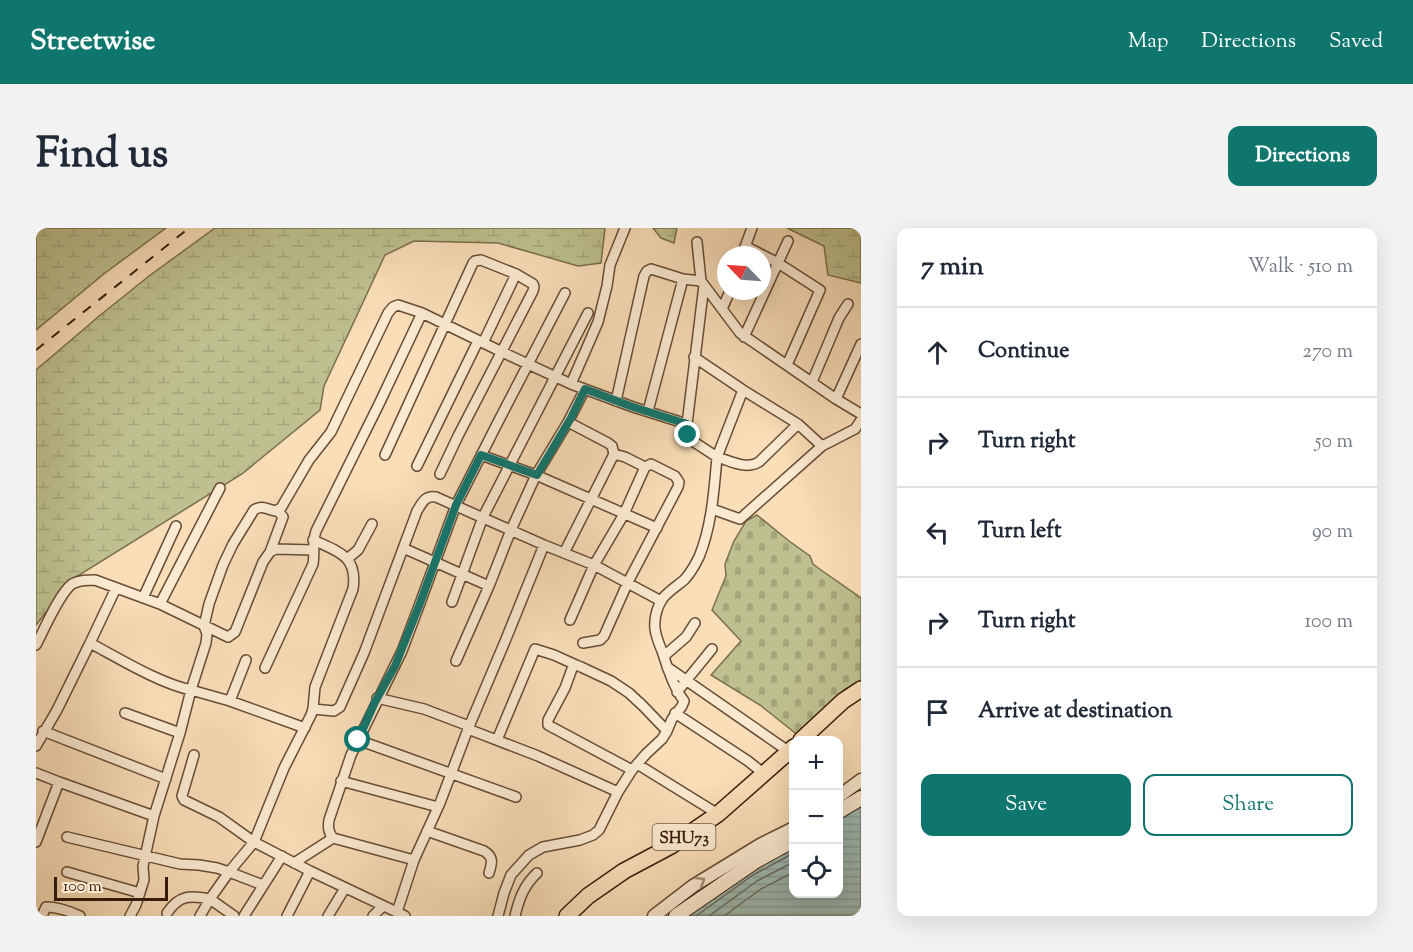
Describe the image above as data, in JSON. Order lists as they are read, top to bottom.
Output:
{
  "streets": {
    "main road": ["SHU73"]
  },
  "scale_bar": "100 m",
  "north": "top left",
  "page": {
    "header": "Streetwise",
    "nav": ["Map", "Directions", "Saved"],
    "title": "Find us",
    "buttons": [
      "Directions",
      ["Save", "Share"]
    ],
    "heading": ["7 min", "Walk · 510 m"],
    "list": [
      ["Continue", "270 m"],
      ["Turn right", "50 m"],
      ["Turn left", "90 m"],
      ["Turn right", "100 m"],
      "Arrive at destination"
    ],
    "map_buttons": ["+", "−"],
    "scale": "100 m"
  }
}
